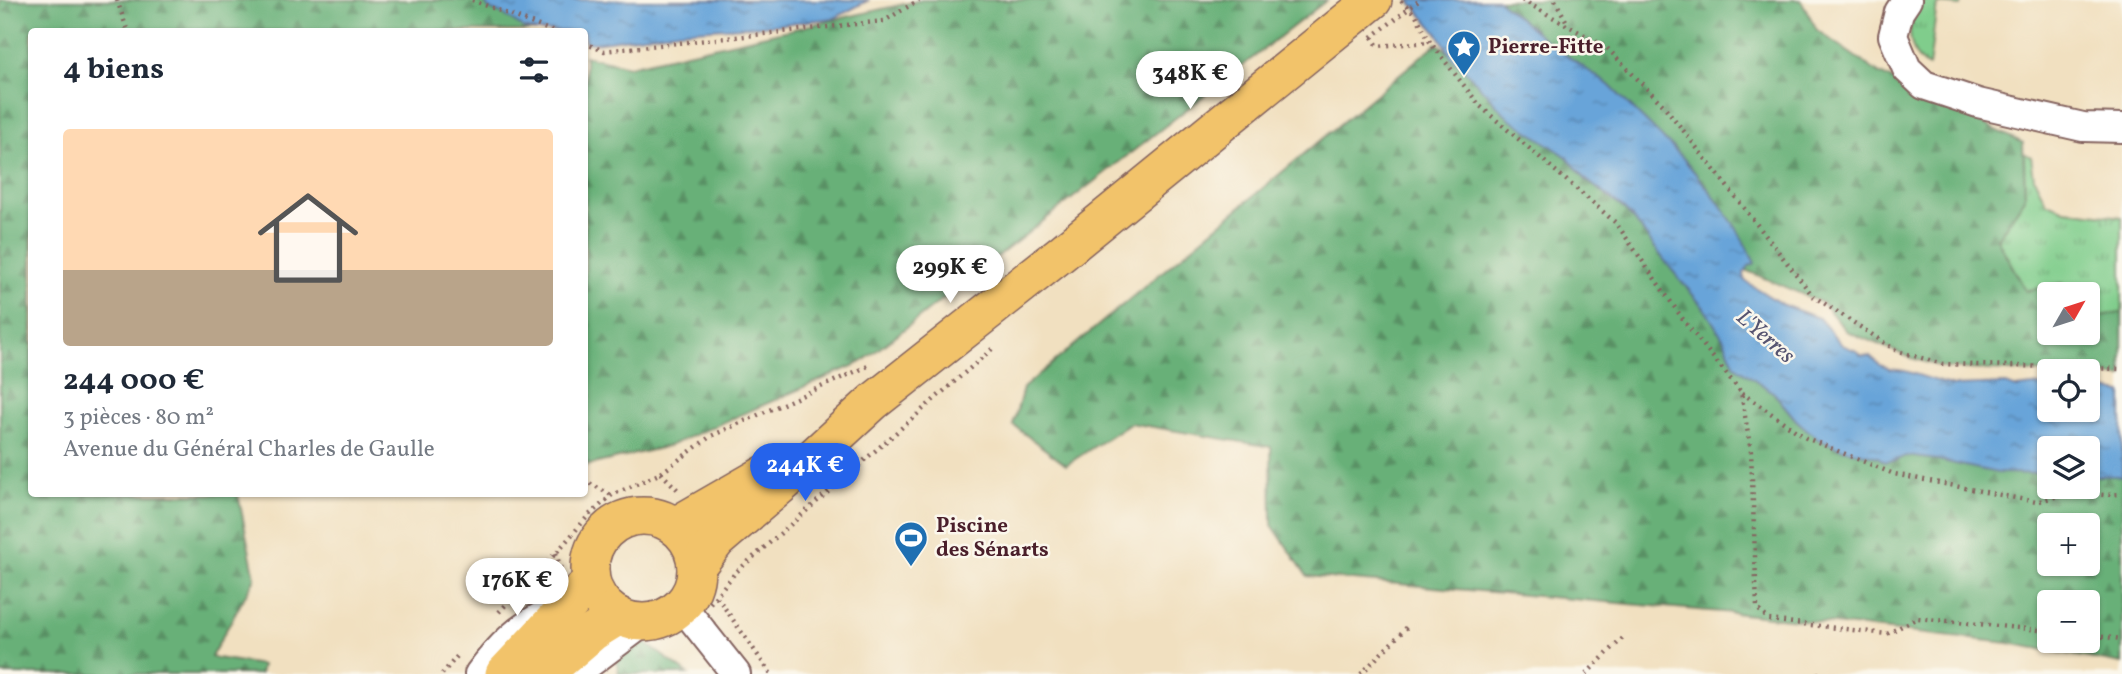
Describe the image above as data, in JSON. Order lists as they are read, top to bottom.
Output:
{
  "water": ["L'Yerres"],
  "places": {
    "place": ["Pierre-Fitte"],
    "sports": ["Piscine des Sénarts"]
  },
  "north": "top right",
  "page": {
    "heading": "4 biens",
    "price": [
      "348K €",
      "299K €",
      "244K €",
      "176K €"
    ],
    "list": [
      {
        "name": "244 000 €",
        "note": "3 pièces · 80 m² · Avenue du Général Charles de Gaulle"
      }
    ],
    "map_buttons": ["+", "−"]
  }
}
